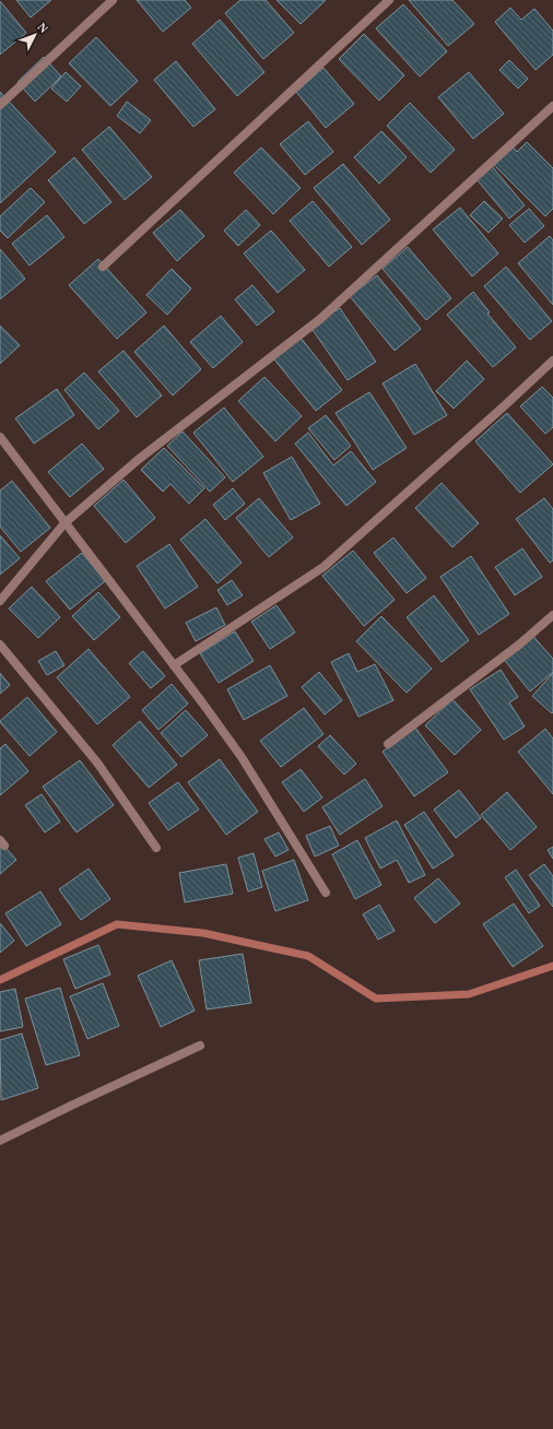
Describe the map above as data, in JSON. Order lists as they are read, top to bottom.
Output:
{
  "north": "top right"
}
